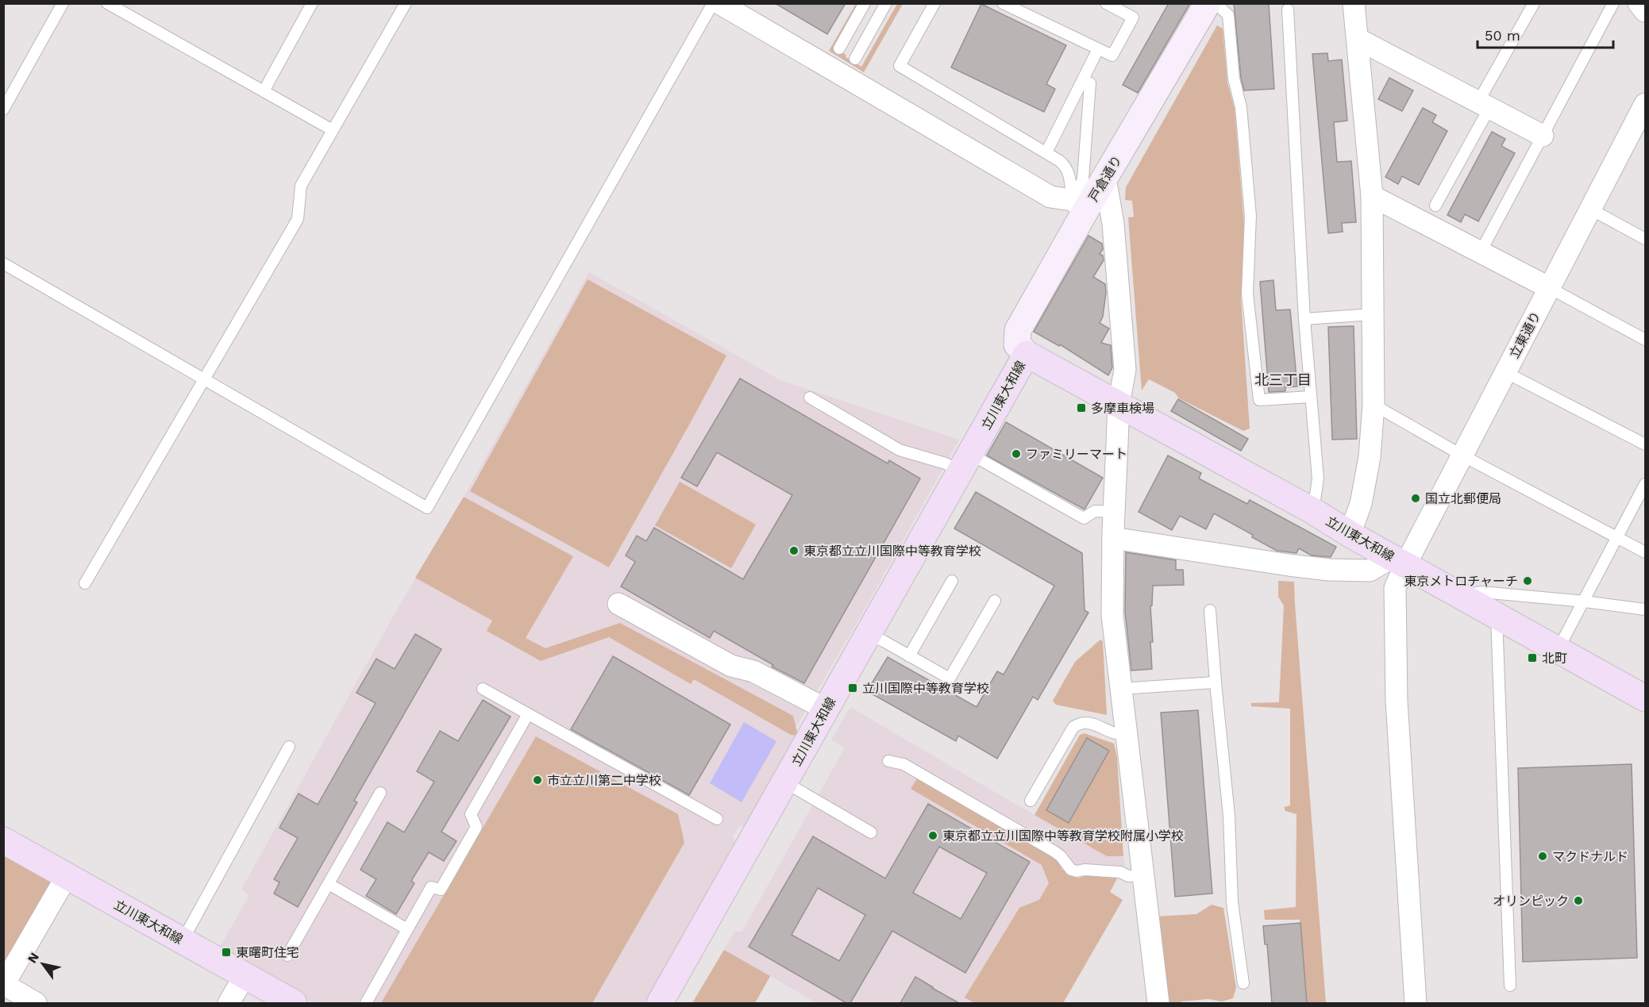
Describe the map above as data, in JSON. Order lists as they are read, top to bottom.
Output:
{
  "streets": {
    "main road": ["立川東大和線"],
    "street": ["戸倉通り", "立東通り"]
  },
  "crossings": [
    ["戸倉通り", "立川東大和線"],
    ["立東通り", "立川東大和線"]
  ],
  "districts": ["北三丁目"],
  "places": {
    "transit": [
      "多摩車検場",
      "北町",
      "立川国際中等教育学校",
      "東曙町住宅"
    ],
    "other": [
      "ファミリーマート",
      "国立北郵便局",
      "東京都立立川国際中等教育学校",
      "東京メトロチャーチ",
      "市立立川第二中学校",
      "東京都立立川国際中等教育学校附属小学校",
      "マクドナルド",
      "オリンピック"
    ]
  },
  "scale_bar": "50 m",
  "north": "top left"
}
